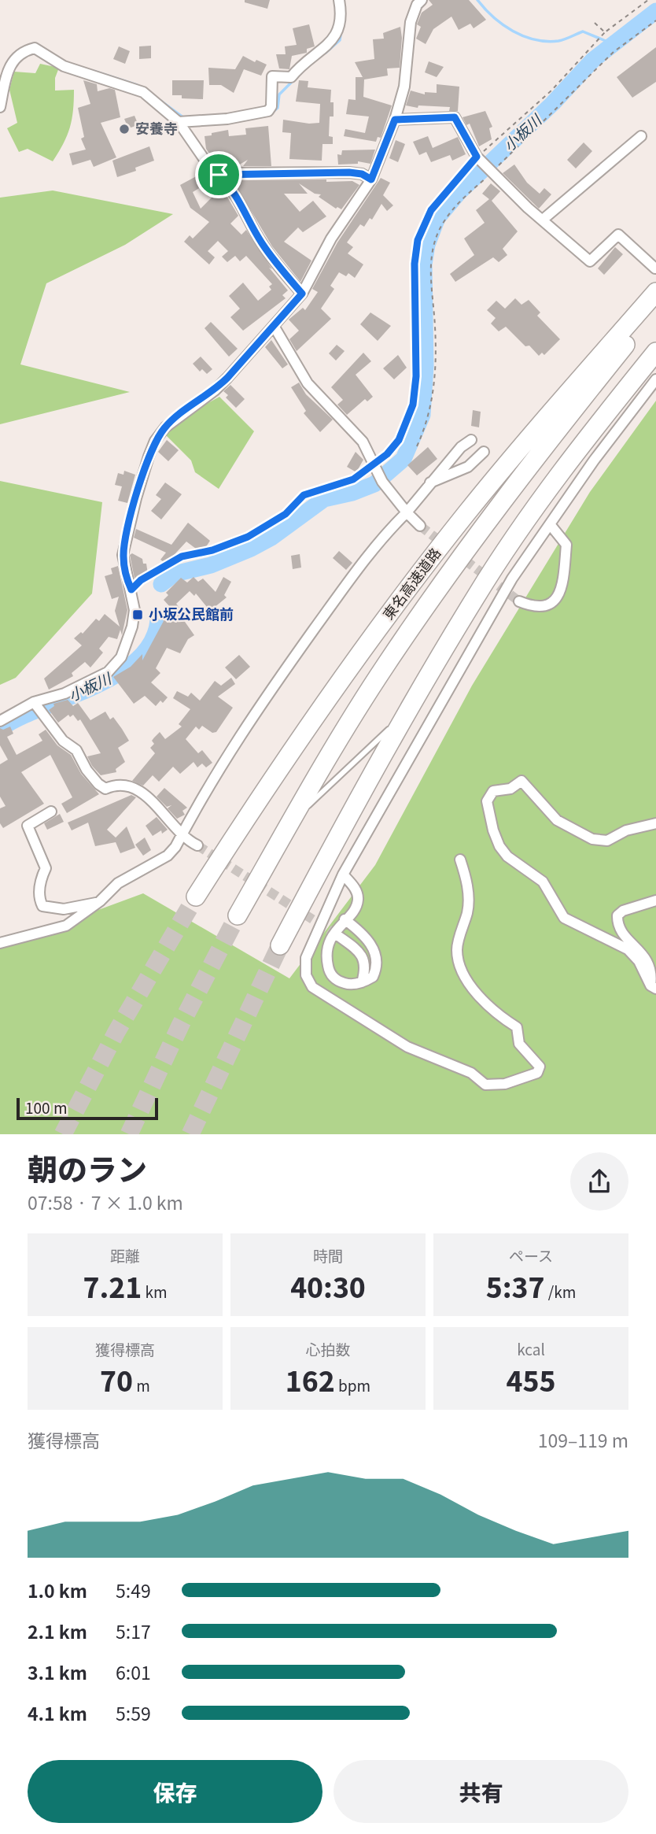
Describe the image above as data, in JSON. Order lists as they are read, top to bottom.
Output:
{
  "streets": {
    "highway": ["東名高速道路"]
  },
  "water": ["小板川"],
  "places": {
    "other": ["安養寺"],
    "transit": ["小坂公民館前"]
  },
  "scale_bar": "100 m",
  "page": {
    "scale": "100 m",
    "heading": ["朝のラン", "07:58 · 7 × 1.0 km"],
    "stats": [
      ["距離", "7.21 km"],
      ["時間", "40:30"],
      ["ペース", "5:37 /km"],
      ["獲得標高", "70 m"],
      ["心拍数", "162 bpm"],
      ["kcal", "455"]
    ],
    "chart": ["獲得標高", "109–119 m"],
    "list": [
      {
        "name": "1.0 km",
        "note": "5:49"
      },
      {
        "name": "2.1 km",
        "note": "5:17"
      },
      {
        "name": "3.1 km",
        "note": "6:01"
      },
      {
        "name": "4.1 km",
        "note": "5:59"
      }
    ],
    "buttons": ["保存", "共有"]
  }
}
